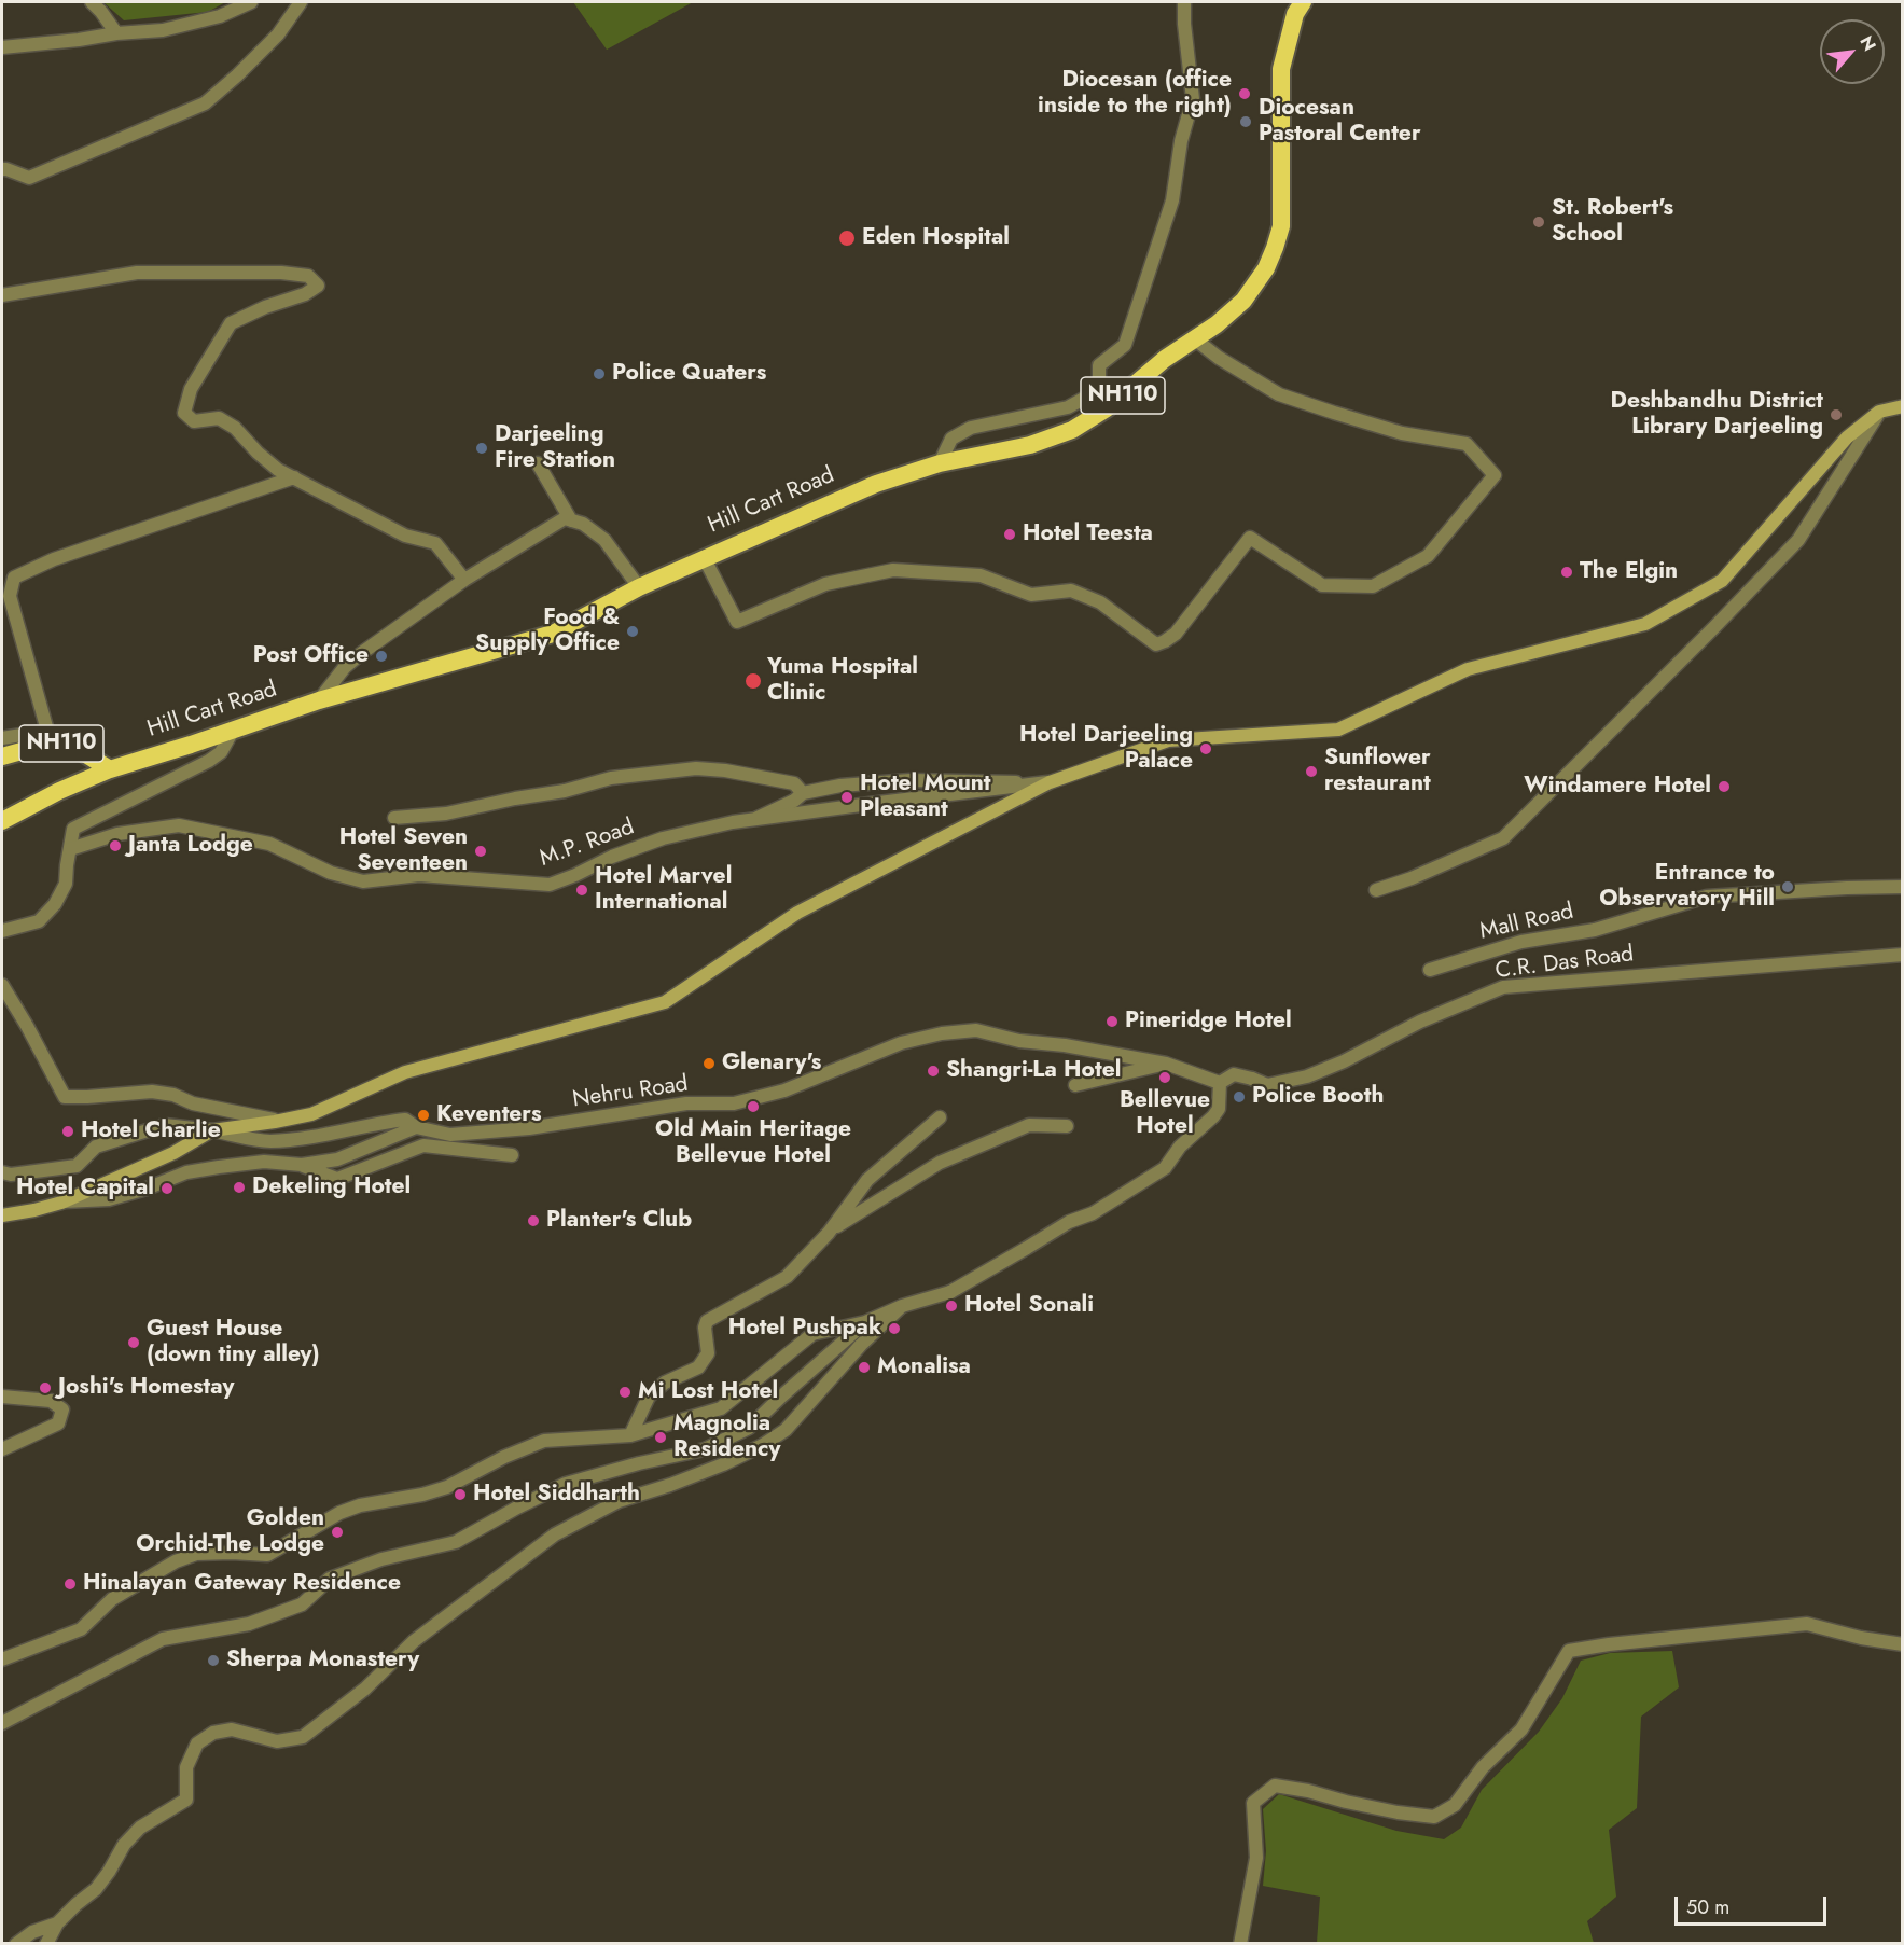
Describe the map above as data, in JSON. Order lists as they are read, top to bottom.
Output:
{
  "streets": {
    "highway": ["NH110", "Hill Cart Road"],
    "street": [
      "M.P. Road",
      "Mall Road",
      "C.R. Das Road",
      "Nehru Road"
    ]
  },
  "crossings": [
    ["NH110", "Hill Cart Road"],
    ["C.R. Das Road", "Nehru Road"]
  ],
  "places": [
    "Diocesan (office inside to the right)",
    "Diocesan Pastoral Center",
    "St. Robert's School",
    "Eden Hospital",
    "Police Quaters",
    "Deshbandhu District Library Darjeeling",
    "Darjeeling Fire Station",
    "Hotel Teesta",
    "The Elgin",
    "Food & Supply Office",
    "Post Office",
    "Yuma Hospital Clinic",
    "Hotel Darjeeling Palace",
    "Sunflower restaurant",
    "Windamere Hotel",
    "Hotel Mount Pleasant",
    "Janta Lodge",
    "Hotel Seven Seventeen",
    "Entrance to Observatory Hill",
    "Hotel Marvel International",
    "Pineridge Hotel",
    "Glenary's",
    "Shangri-La Hotel",
    "Bellevue Hotel",
    "Police Booth",
    "Old Main Heritage Bellevue Hotel",
    "Keventers",
    "Hotel Charlie",
    "Dekeling Hotel",
    "Hotel Capital",
    "Planter's Club",
    "Hotel Sonali",
    "Hotel Pushpak",
    "Guest House (down tiny alley)",
    "Monalisa",
    "Joshi's Homestay",
    "Mi Lost Hotel",
    "Magnolia Residency",
    "Hotel Siddharth",
    "Golden Orchid-The Lodge",
    "Hinalayan Gateway Residence",
    "Sherpa Monastery"
  ],
  "scale_bar": "50 m",
  "north": "top right"
}
